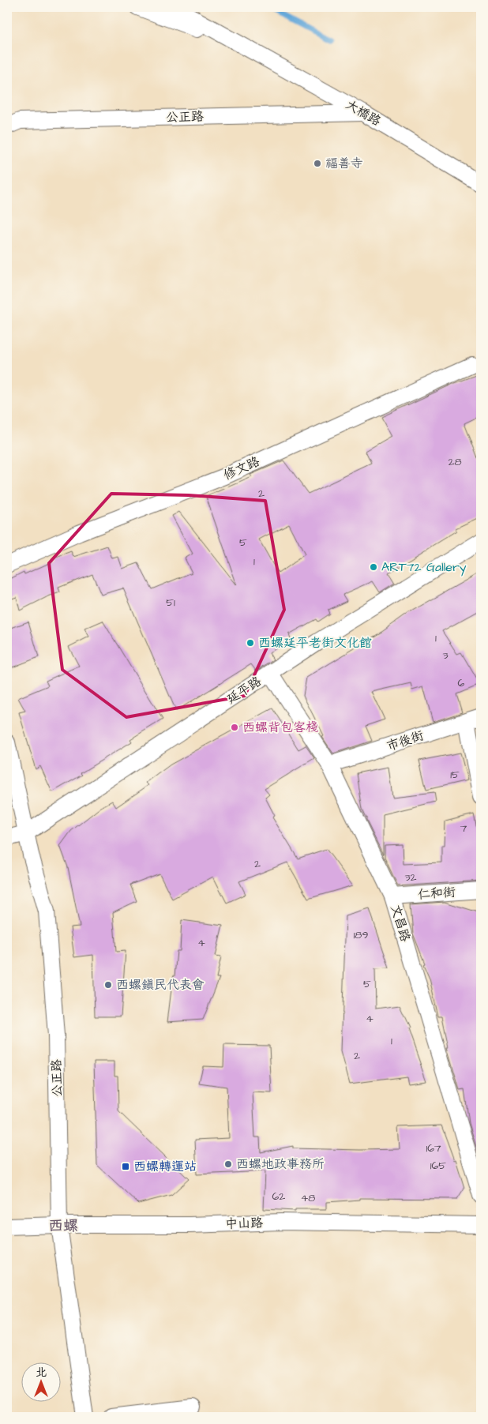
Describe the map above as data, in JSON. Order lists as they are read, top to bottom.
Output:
{
  "streets": {
    "street": [
      "大橋路",
      "公正路",
      "修文路",
      "延平路",
      "市後街",
      "仁和街",
      "文昌路",
      "中山路"
    ]
  },
  "crossings": [
    ["大橋路", "公正路"],
    ["公正路", "延平路"],
    ["公正路", "中山路"],
    ["延平路", "文昌路"],
    ["市後街", "文昌路"],
    ["仁和街", "文昌路"]
  ],
  "districts": ["西螺"],
  "places": {
    "other": [
      "福善寺",
      "ART72 Gallery",
      "西螺延平老街文化館",
      "西螺背包客棧",
      "西螺鎮民代表會",
      "西螺地政事務所"
    ],
    "transit": ["西螺轉運站"]
  },
  "house_numbers": [
    "28",
    "2",
    "5",
    "1",
    "51",
    "1",
    "3",
    "6",
    "15",
    "7",
    "2",
    "32",
    "189",
    "4",
    "5",
    "4",
    "1",
    "2",
    "167",
    "165",
    "62",
    "48"
  ],
  "north": "top"
}
